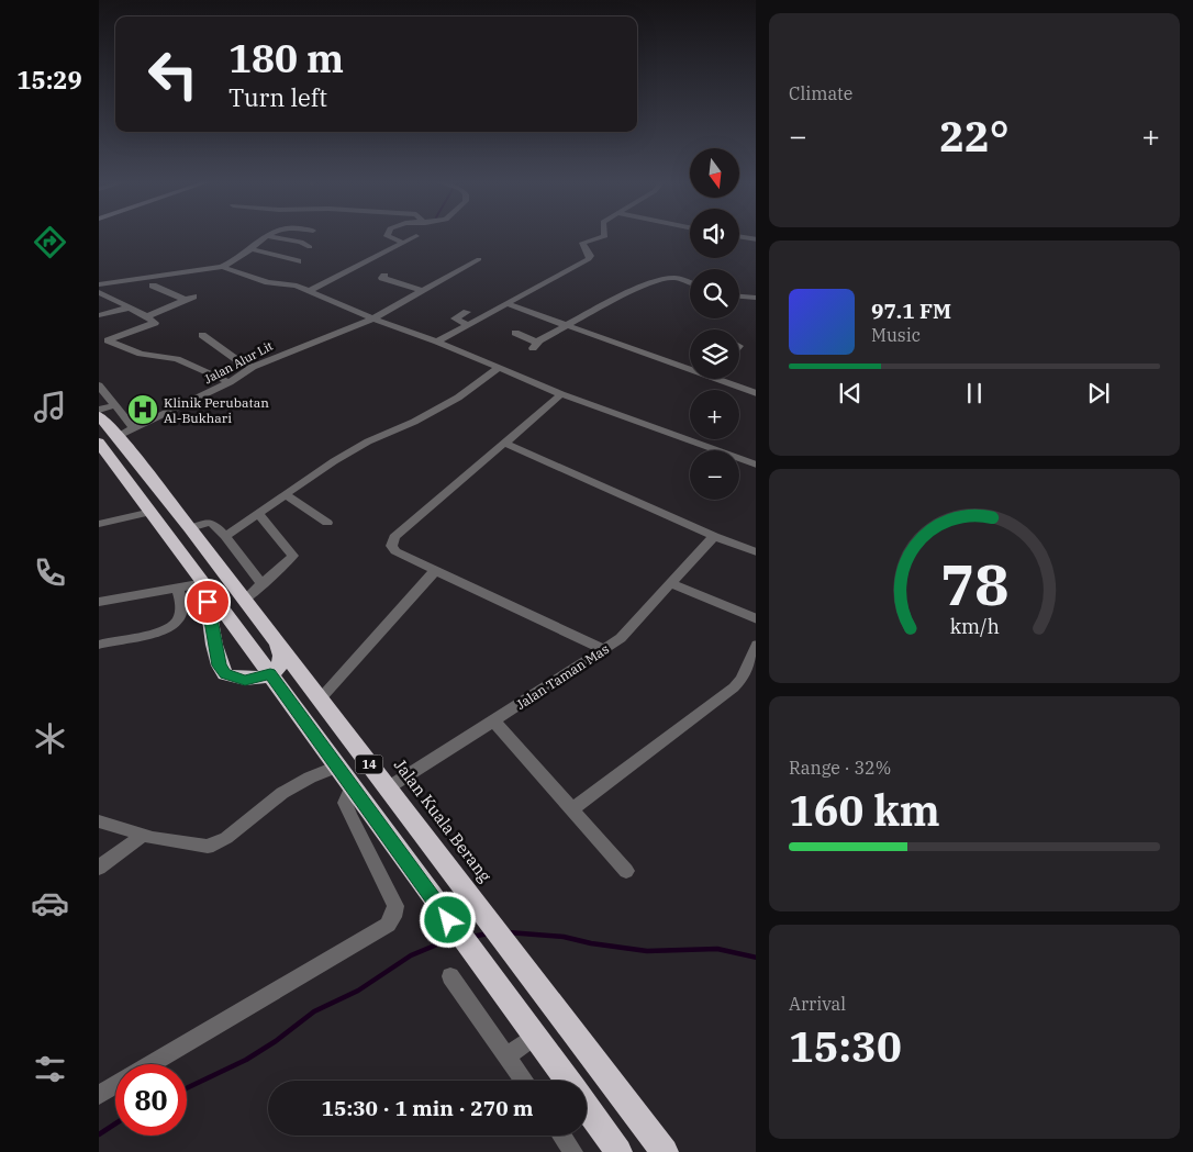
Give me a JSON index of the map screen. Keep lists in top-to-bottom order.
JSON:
{
  "streets": {
    "highway": ["14", "Jalan Kuala Berang"],
    "street": ["Jalan Alur Lit", "Jalan Taman Mas"]
  },
  "crossings": [
    ["Jalan Alur Lit", "Jalan Kuala Berang"],
    ["Jalan Taman Mas", "Jalan Kuala Berang"]
  ],
  "places": {
    "hospital": ["Klinik Perubatan Al-Bukhari"]
  },
  "north": "bottom",
  "page": {
    "tabs": "15:29",
    "tile": [
      "Climate",
      ["Range · 32%", "160 km"],
      ["Arrival", "15:30"]
    ],
    "turn": ["180 m", "Turn left"],
    "heat": ["−", "22°", "+"],
    "map_buttons": ["+", "−"],
    "song": ["97.1 FM", "Music"],
    "limit": "80",
    "trip": "15:30 · 1 min · 270 m",
    "gauge": ["78", "km/h"]
  }
}
